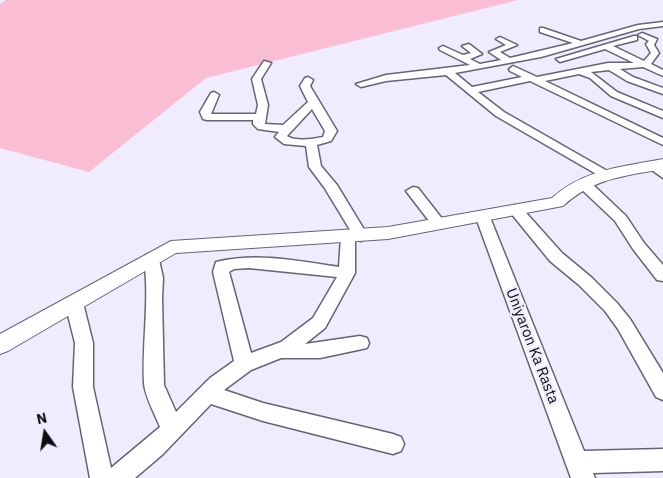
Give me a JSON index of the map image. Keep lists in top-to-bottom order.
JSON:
{
  "streets": {
    "street": ["Uniyaron Ka Rasta"]
  },
  "north": "top"
}
